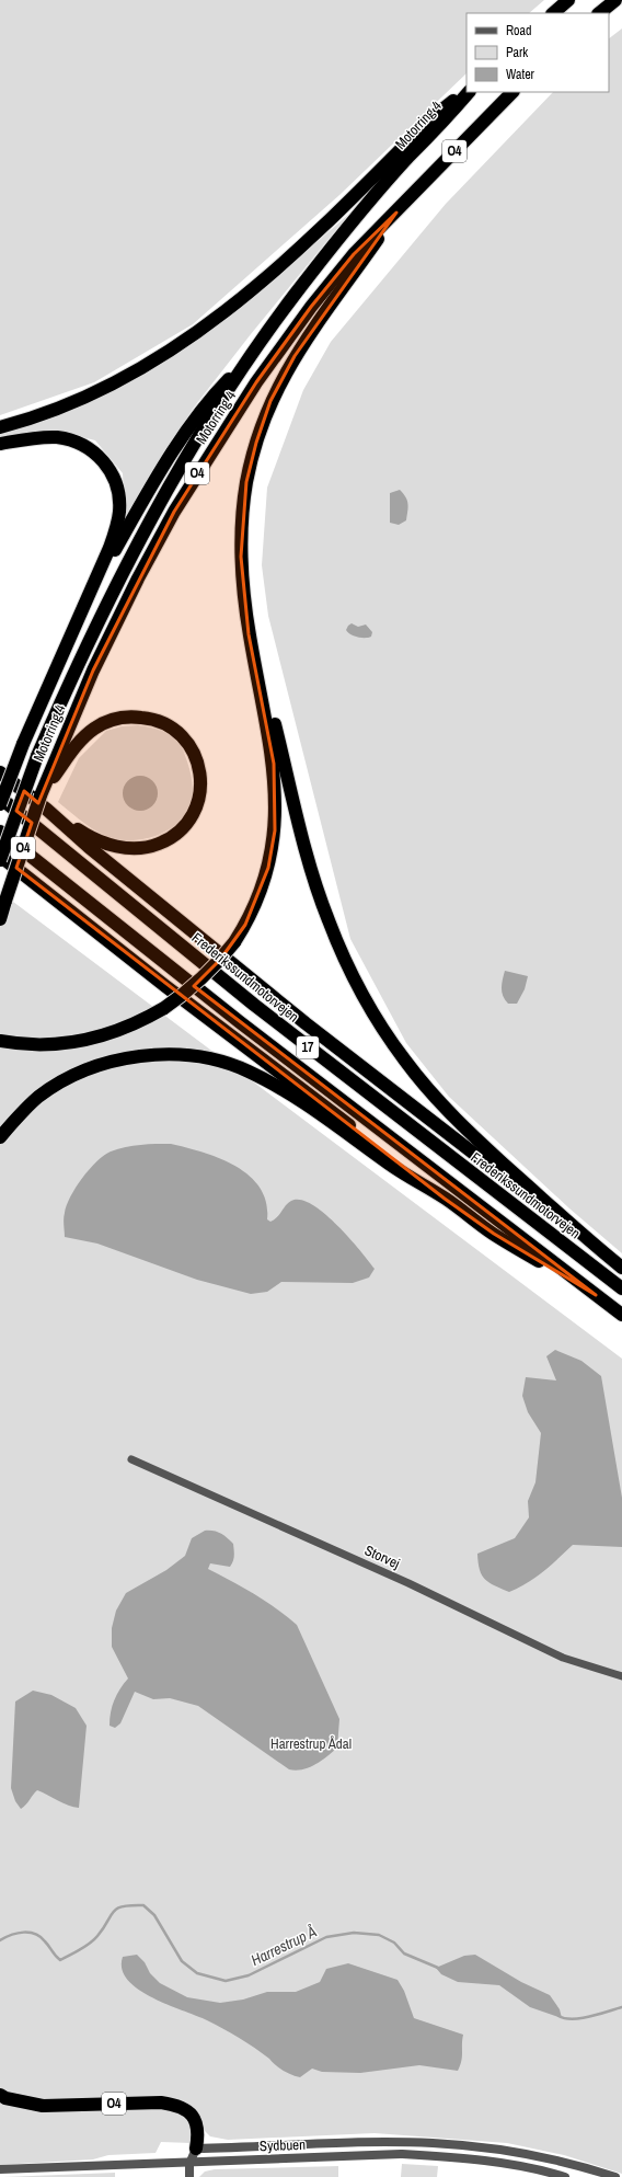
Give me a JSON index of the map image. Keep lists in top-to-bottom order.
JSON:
{
  "streets": {
    "highway": [
      "Motorring 4",
      "O4",
      "Frederikssundmotorvejen",
      "17"
    ],
    "street": ["Storvej", "Sydbuen"]
  },
  "crossings": [
    ["Motorring 4", "O4"],
    ["O4", "Sydbuen"]
  ],
  "water": ["Harrestrup Å"],
  "parks": ["Harrestrup Ådal"],
  "legend": ["Road", "Park", "Water"]
}
